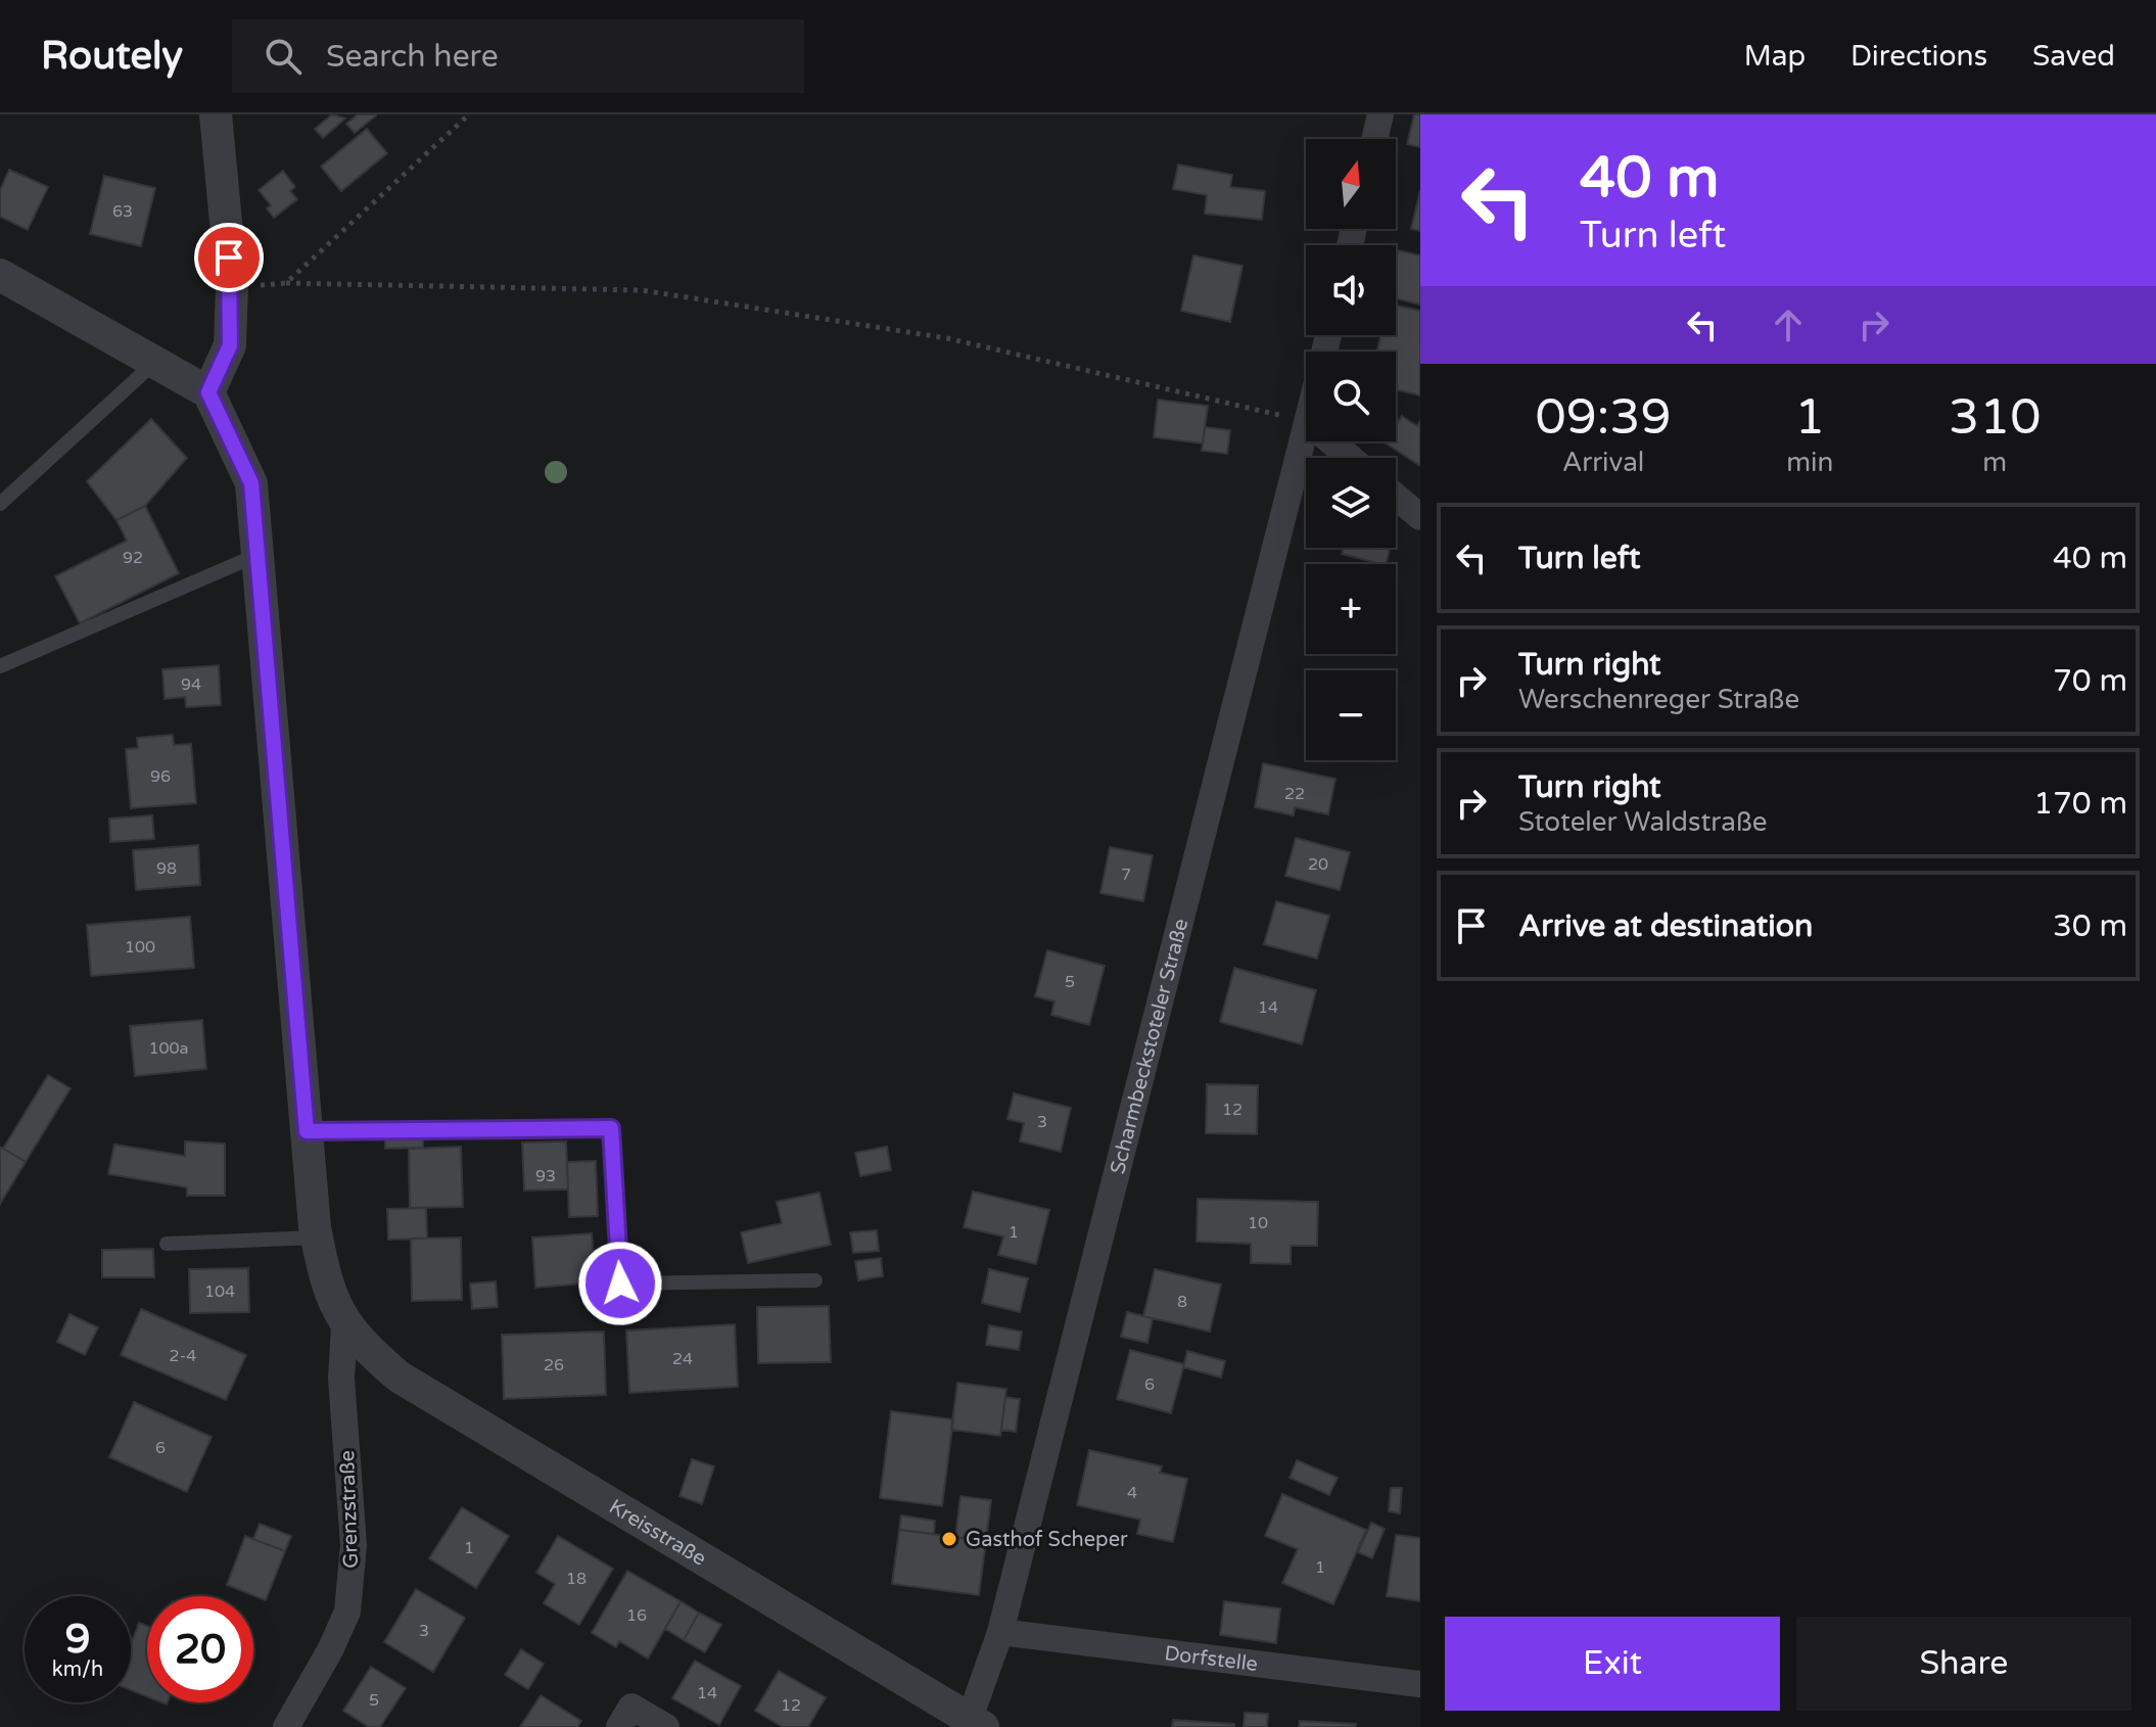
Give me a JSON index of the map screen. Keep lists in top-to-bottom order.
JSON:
{
  "streets": {
    "street": [
      "Scharmbeckstoteler Straße",
      "Grenzstraße",
      "Kreisstraße",
      "Dorfstelle"
    ]
  },
  "crossings": [
    ["Scharmbeckstoteler Straße", "Kreisstraße"],
    ["Scharmbeckstoteler Straße", "Dorfstelle"],
    ["Grenzstraße", "Kreisstraße"]
  ],
  "places": ["Gasthof Scheper"],
  "house_numbers": [
    "63",
    "92",
    "94",
    "96",
    "22",
    "20",
    "98",
    "7",
    "100",
    "5",
    "14",
    "100a",
    "12",
    "3",
    "93",
    "10",
    "1",
    "104",
    "8",
    "2-4",
    "24",
    "26",
    "6",
    "6",
    "4",
    "1",
    "1",
    "18",
    "16",
    "3",
    "14",
    "5",
    "12"
  ],
  "north": "top",
  "page": {
    "header": "Routely",
    "search": "Search here",
    "nav": ["Map", "Directions", "Saved"],
    "turn": ["40 m", "Turn left"],
    "map_buttons": ["+", "−"],
    "eta": [
      "09:39",
      "Arrival",
      "1",
      "min",
      "310",
      "m"
    ],
    "list": [
      {
        "name": "Turn left",
        "value": "40 m"
      },
      {
        "name": "Turn right",
        "note": "Werschenreger Straße",
        "value": "70 m"
      },
      {
        "name": "Turn right",
        "note": "Stoteler Waldstraße",
        "value": "170 m"
      },
      {
        "name": "Arrive at destination",
        "value": "30 m"
      }
    ],
    "speed": "9 km/h",
    "limit": "20",
    "buttons": ["Exit", "Share"]
  }
}
